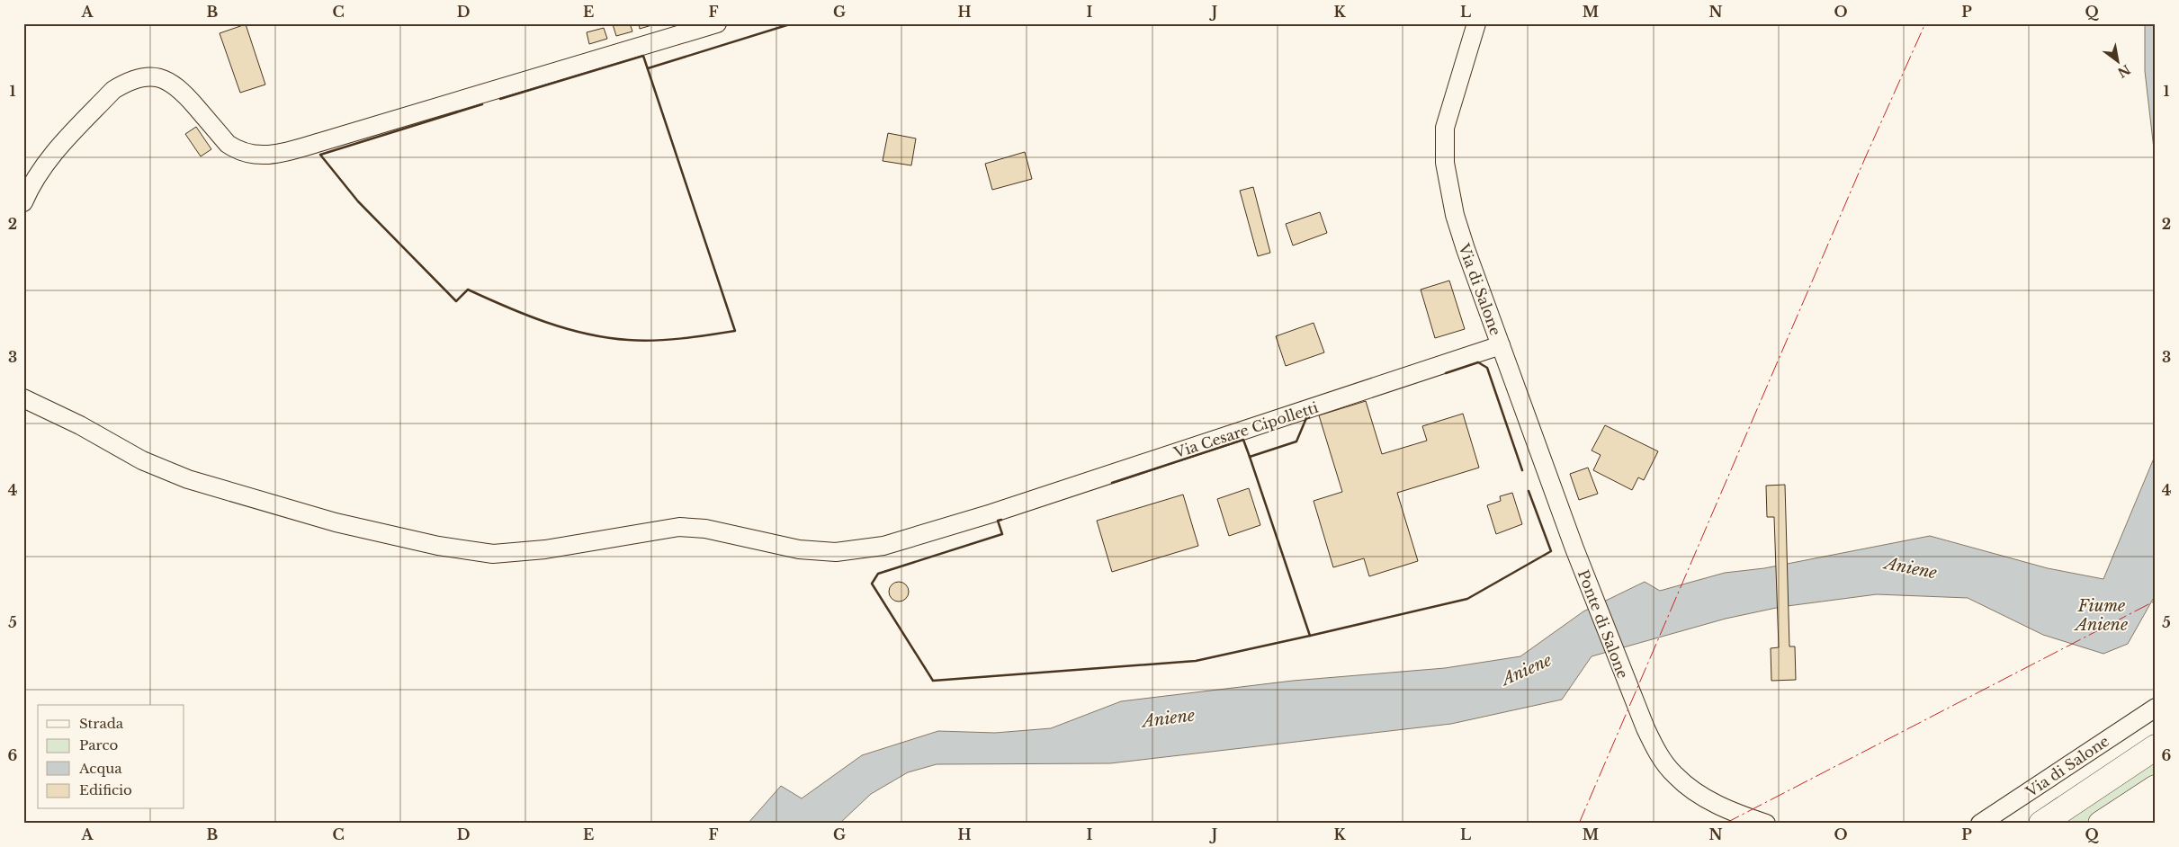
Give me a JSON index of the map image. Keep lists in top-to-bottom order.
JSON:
{
  "streets": {
    "street": ["Via di Salone", "Via Cesare Cipolletti", "Ponte di Salone"]
  },
  "crossings": [
    ["Via di Salone", "Via Cesare Cipolletti"],
    ["Via di Salone", "Ponte di Salone"]
  ],
  "water": ["Aniene", "Fiume Aniene"],
  "legend": [
    "Strada",
    "Parco",
    "Acqua",
    "Edificio"
  ],
  "north": "bottom right",
  "grid": {
    "columns": [
      "A",
      "B",
      "C",
      "D",
      "E",
      "F",
      "G",
      "H",
      "I",
      "J",
      "K",
      "L",
      "M",
      "N",
      "O",
      "P",
      "Q"
    ],
    "rows": [
      "1",
      "2",
      "3",
      "4",
      "5",
      "6"
    ]
  }
}
